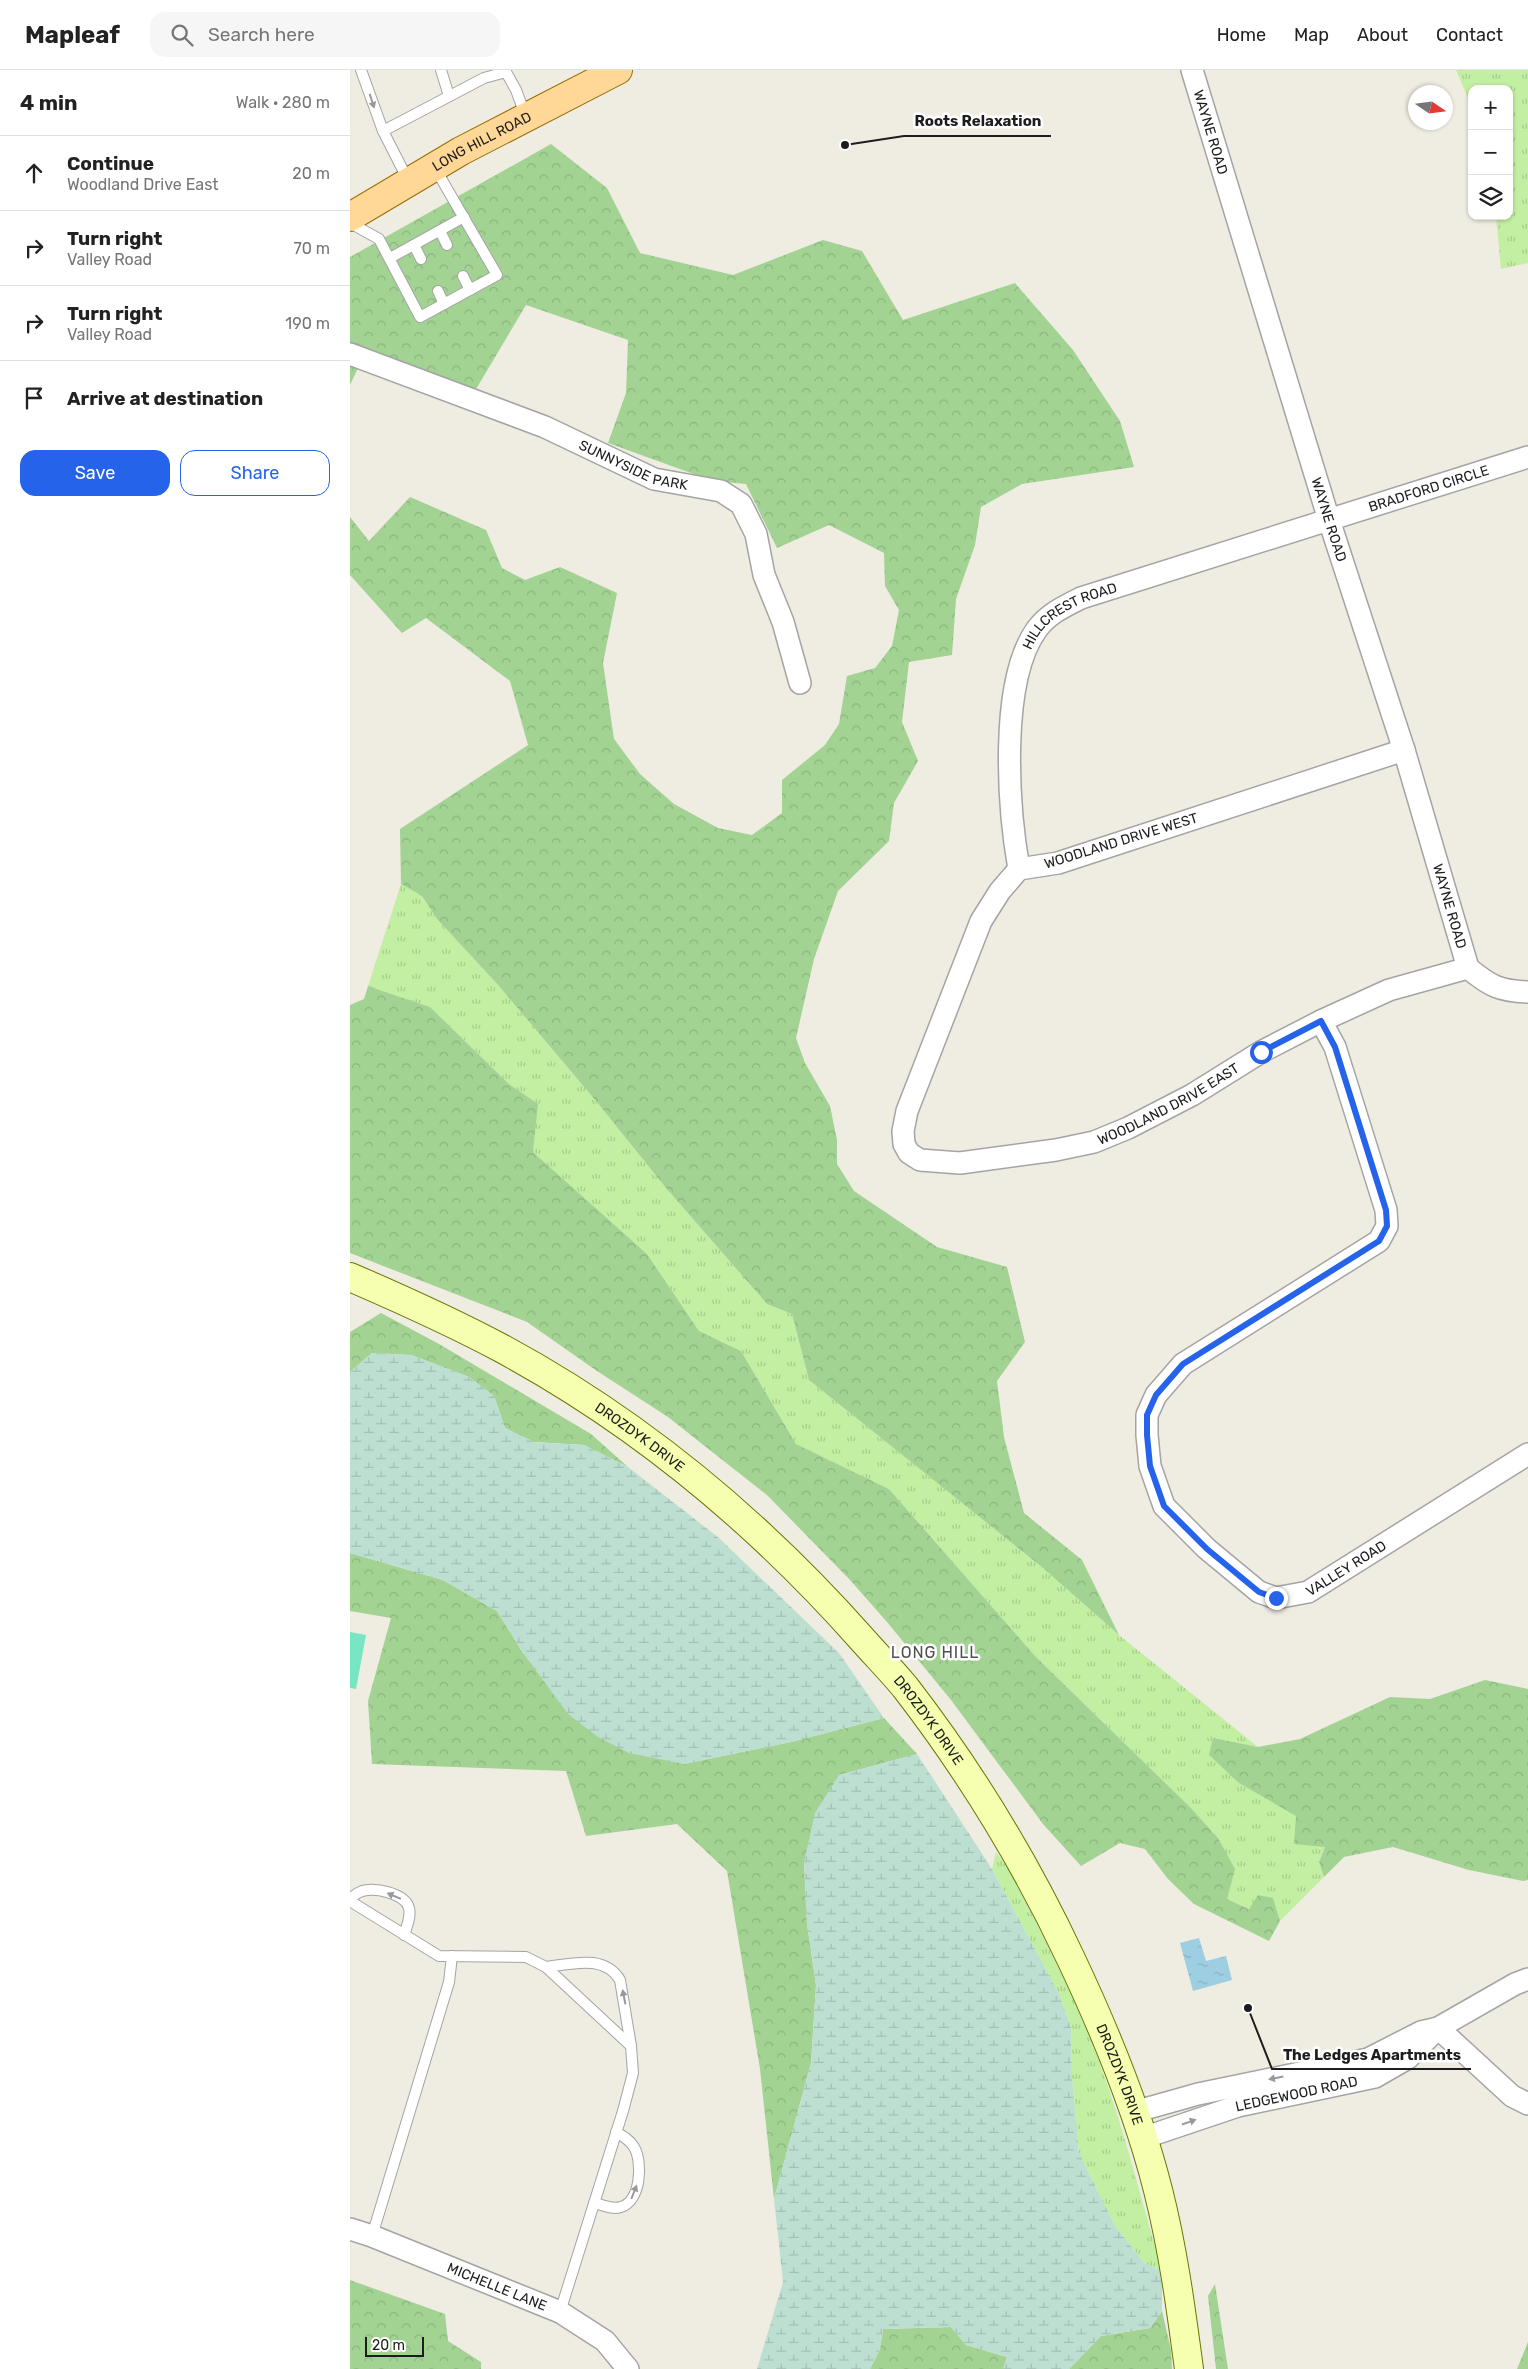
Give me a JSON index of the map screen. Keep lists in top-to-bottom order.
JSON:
{
  "streets": {
    "main road": ["LONG HILL ROAD"],
    "street": [
      "WAYNE ROAD",
      "SUNNYSIDE PARK",
      "BRADFORD CIRCLE",
      "HILLCREST ROAD",
      "WOODLAND DRIVE WEST",
      "WOODLAND DRIVE EAST",
      "DROZDYK DRIVE",
      "VALLEY ROAD",
      "LEDGEWOOD ROAD",
      "MICHELLE LANE"
    ]
  },
  "crossings": [
    ["WAYNE ROAD", "BRADFORD CIRCLE"],
    ["WAYNE ROAD", "HILLCREST ROAD"],
    ["WAYNE ROAD", "WOODLAND DRIVE WEST"],
    ["WAYNE ROAD", "WOODLAND DRIVE EAST"],
    ["BRADFORD CIRCLE", "HILLCREST ROAD"],
    ["HILLCREST ROAD", "WOODLAND DRIVE WEST"],
    ["HILLCREST ROAD", "WOODLAND DRIVE EAST"],
    ["WOODLAND DRIVE WEST", "WOODLAND DRIVE EAST"],
    ["WOODLAND DRIVE EAST", "VALLEY ROAD"],
    ["DROZDYK DRIVE", "LEDGEWOOD ROAD"]
  ],
  "districts": ["LONG HILL"],
  "places": ["Roots Relaxation", "The Ledges Apartments"],
  "scale_bar": "20 m",
  "north": "right",
  "page": {
    "header": "Mapleaf",
    "search": "Search here",
    "nav": [
      "Home",
      "Map",
      "About",
      "Contact"
    ],
    "heading": ["4 min", "Walk · 280 m"],
    "map_buttons": ["+", "−"],
    "list": [
      ["Continue", "Woodland Drive East", "20 m"],
      ["Turn right", "Valley Road", "70 m"],
      ["Turn right", "Valley Road", "190 m"],
      "Arrive at destination"
    ],
    "buttons": ["Save", "Share"],
    "scale": "20 m"
  }
}
